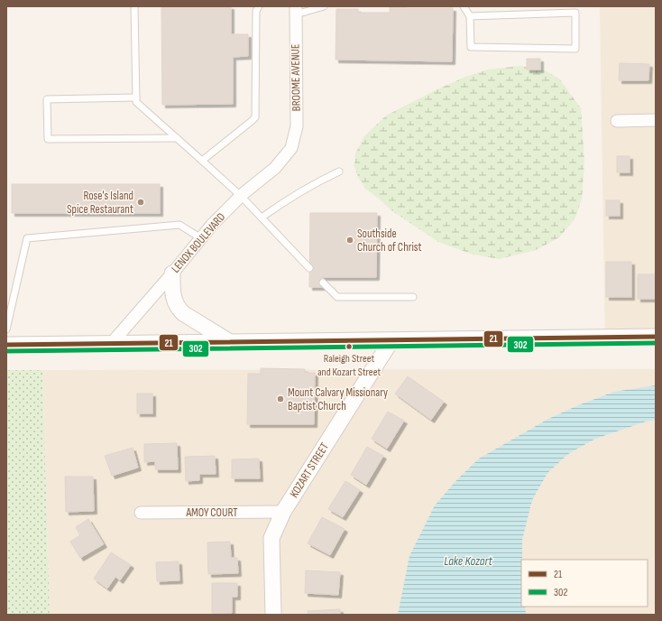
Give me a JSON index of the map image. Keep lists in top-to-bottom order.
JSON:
{
  "streets": {
    "street": [
      "BROOME AVENUE",
      "LENOX BOULEVARD",
      "KOZART STREET",
      "AMOY COURT"
    ]
  },
  "crossings": [
    ["BROOME AVENUE", "LENOX BOULEVARD"],
    ["KOZART STREET", "AMOY COURT"]
  ],
  "water": ["Lake Kozart"],
  "places": [
    "Rose's Island Spice Restaurant",
    "Southside Church of Christ",
    "Raleigh Street and Kozart Street",
    "Mount Calvary Missionary Baptist Church"
  ],
  "lines": ["transit line 21", "transit line 302"],
  "legend": ["21", "302"]
}
